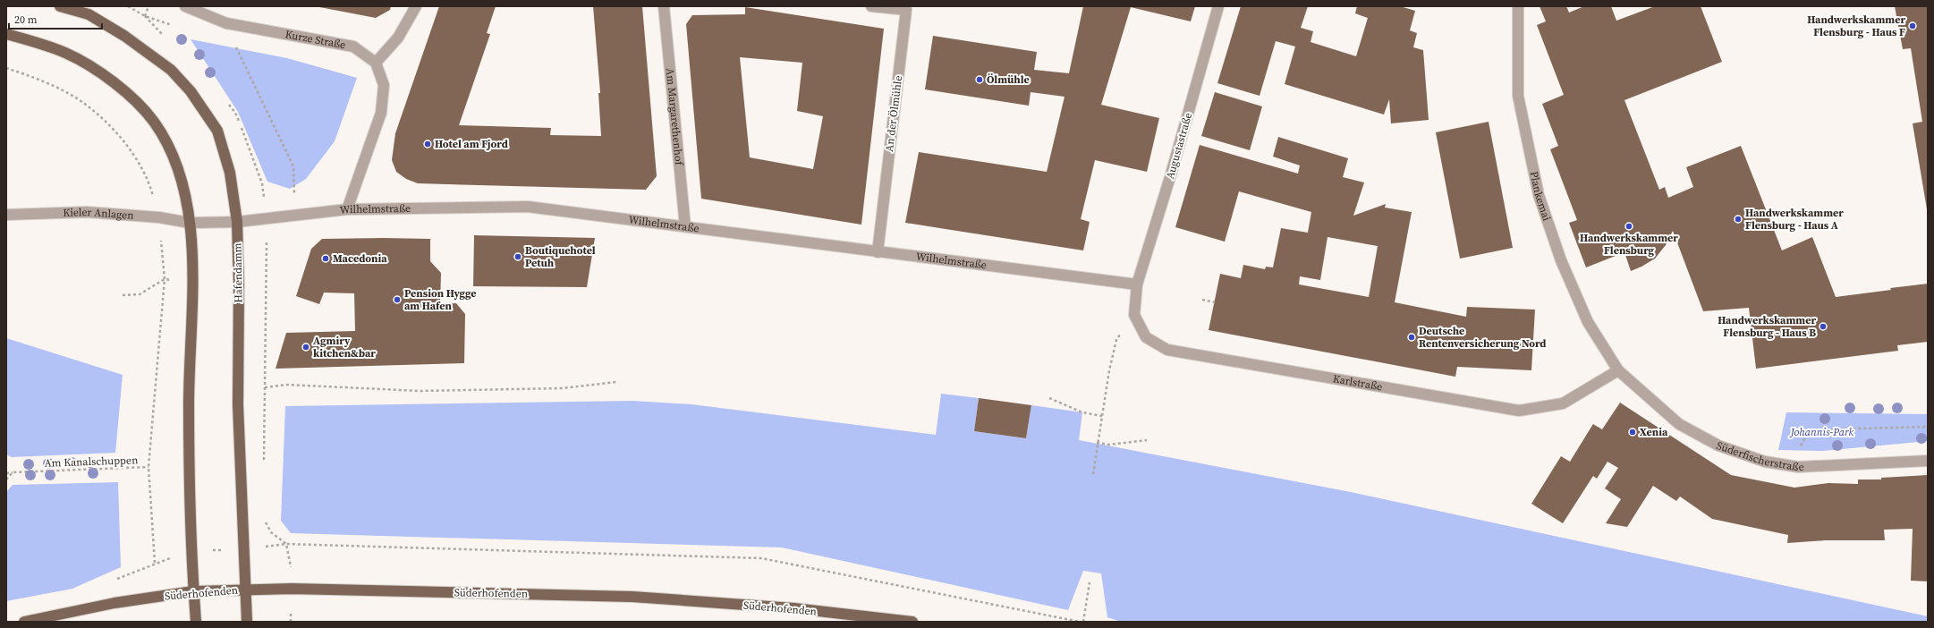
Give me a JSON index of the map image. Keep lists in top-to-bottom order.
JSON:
{
  "streets": {
    "main road": ["Hafendamm", "Süderhofenden"],
    "street": [
      "Kurze Straße",
      "An der Ölmühle",
      "Am Margarethenhof",
      "Augustastraße",
      "Plankemai",
      "Wilhelmstraße",
      "Kieler Anlagen",
      "Karlstraße",
      "Süderfischerstraße"
    ],
    "path": ["Am Kanalschuppen"]
  },
  "crossings": [
    ["An der Ölmühle", "Wilhelmstraße"],
    ["Am Margarethenhof", "Wilhelmstraße"],
    ["Augustastraße", "Wilhelmstraße"],
    ["Plankemai", "Karlstraße"],
    ["Plankemai", "Süderfischerstraße"],
    ["Wilhelmstraße", "Kieler Anlagen"],
    ["Wilhelmstraße", "Hafendamm"],
    ["Hafendamm", "Süderhofenden"],
    ["Karlstraße", "Süderfischerstraße"]
  ],
  "parks": ["Johannis-Park"],
  "places": [
    "Handwerkskammer Flensburg - Haus F",
    "Ölmühle",
    "Hotel am Fjord",
    "Handwerkskammer Flensburg - Haus A",
    "Handwerkskammer Flensburg",
    "Boutiquehotel Petuh",
    "Macedonia",
    "Pension Hygge am Hafen",
    "Handwerkskammer Flensburg - Haus B",
    "Deutsche Rentenversicherung Nord",
    "Agmiry kitchen&bar",
    "Xenia"
  ],
  "scale_bar": "20 m"
}
